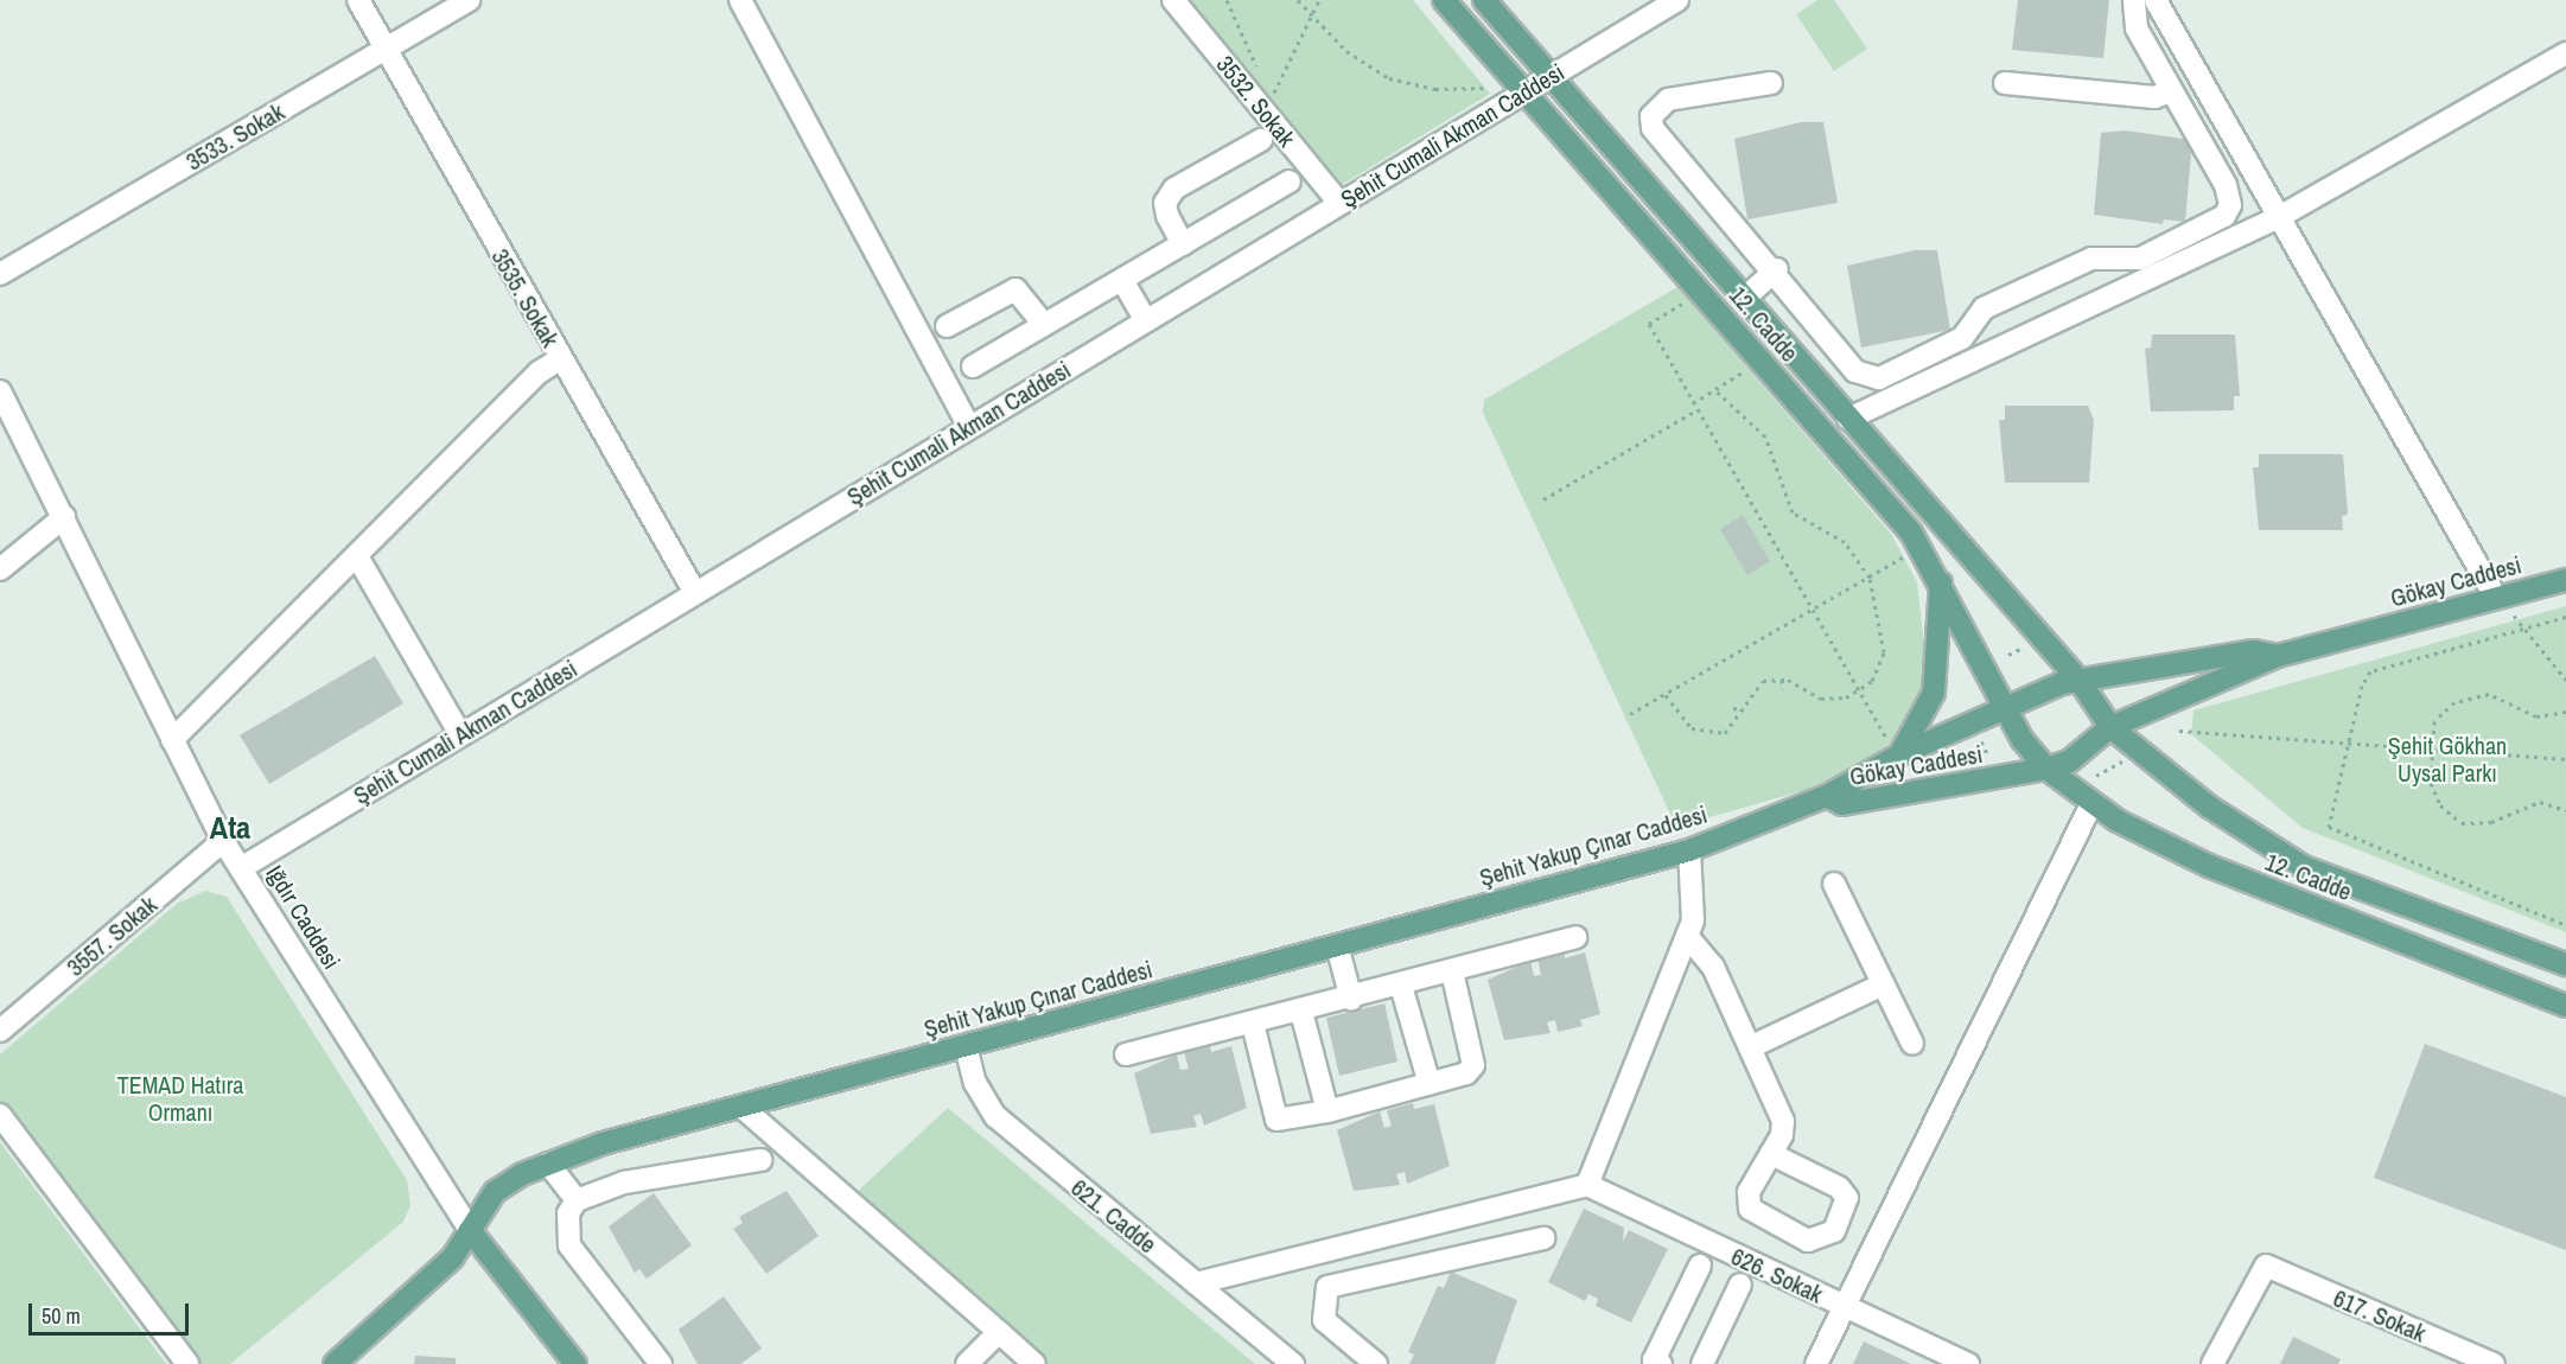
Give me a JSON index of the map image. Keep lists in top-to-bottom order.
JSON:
{
  "streets": {
    "main road": [
      "12. Cadde",
      "Gökay Caddesi",
      "Şehit Yakup Çınar Caddesi",
      "Iğdır Caddesi"
    ],
    "street": [
      "3532. Sokak",
      "Şehit Cumali Akman Caddesi",
      "3533. Sokak",
      "3535. Sokak",
      "3557. Sokak",
      "621. Cadde",
      "626. Sokak",
      "617. Sokak"
    ]
  },
  "crossings": [
    ["3532. Sokak", "Şehit Cumali Akman Caddesi"],
    ["Şehit Cumali Akman Caddesi", "3535. Sokak"],
    ["Şehit Cumali Akman Caddesi", "12. Cadde"],
    ["Şehit Cumali Akman Caddesi", "Iğdır Caddesi"],
    ["3533. Sokak", "3535. Sokak"],
    ["12. Cadde", "Gökay Caddesi"],
    ["Gökay Caddesi", "Şehit Yakup Çınar Caddesi"],
    ["Şehit Yakup Çınar Caddesi", "Iğdır Caddesi"],
    ["Şehit Yakup Çınar Caddesi", "621. Cadde"],
    ["Iğdır Caddesi", "3557. Sokak"]
  ],
  "districts": ["Ata"],
  "parks": ["Şehit Gökhan Uysal Parkı", "TEMAD Hatıra Ormanı"],
  "scale_bar": "50 m"
}
